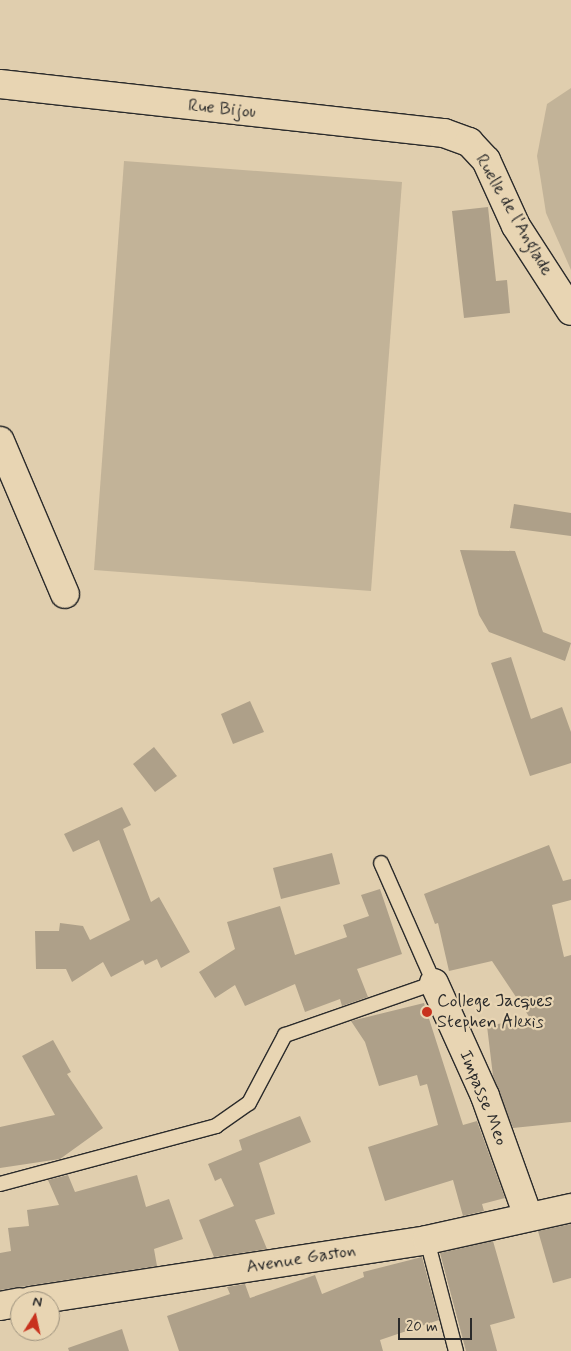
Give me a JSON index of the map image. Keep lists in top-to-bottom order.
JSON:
{
  "streets": {
    "street": [
      "Rue Bijou",
      "Ruelle de l'Anglade",
      "Impasse Meo",
      "Avenue Gaston"
    ]
  },
  "crossings": [
    ["Rue Bijou", "Ruelle de l'Anglade"],
    ["Impasse Meo", "Avenue Gaston"]
  ],
  "places": ["College Jacques Stephen Alexis"],
  "scale_bar": "20 m",
  "north": "top"
}
